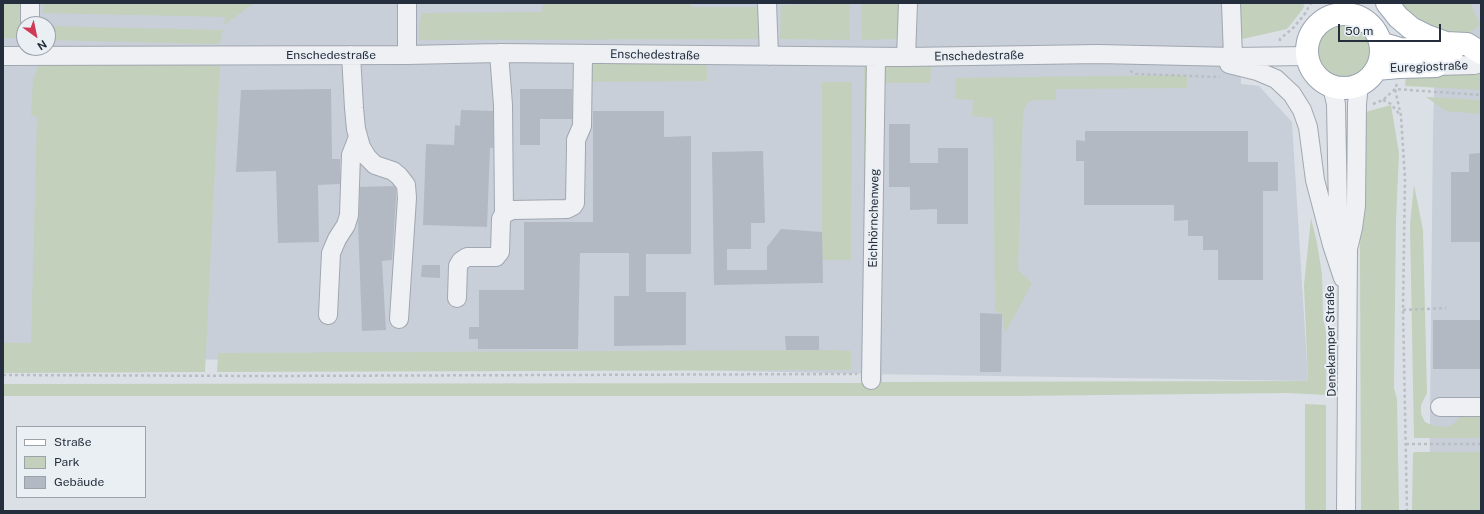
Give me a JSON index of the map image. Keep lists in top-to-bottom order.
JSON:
{
  "streets": {
    "main road": ["Euregiostraße"],
    "street": ["Enschedestraße", "Eichhörnchenweg", "Denekamper Straße"]
  },
  "crossings": [
    ["Enschedestraße", "Euregiostraße"],
    ["Enschedestraße", "Eichhörnchenweg"],
    ["Enschedestraße", "Denekamper Straße"],
    ["Euregiostraße", "Denekamper Straße"]
  ],
  "legend": ["Straße", "Park", "Gebäude"],
  "scale_bar": "50 m",
  "north": "bottom right"
}
